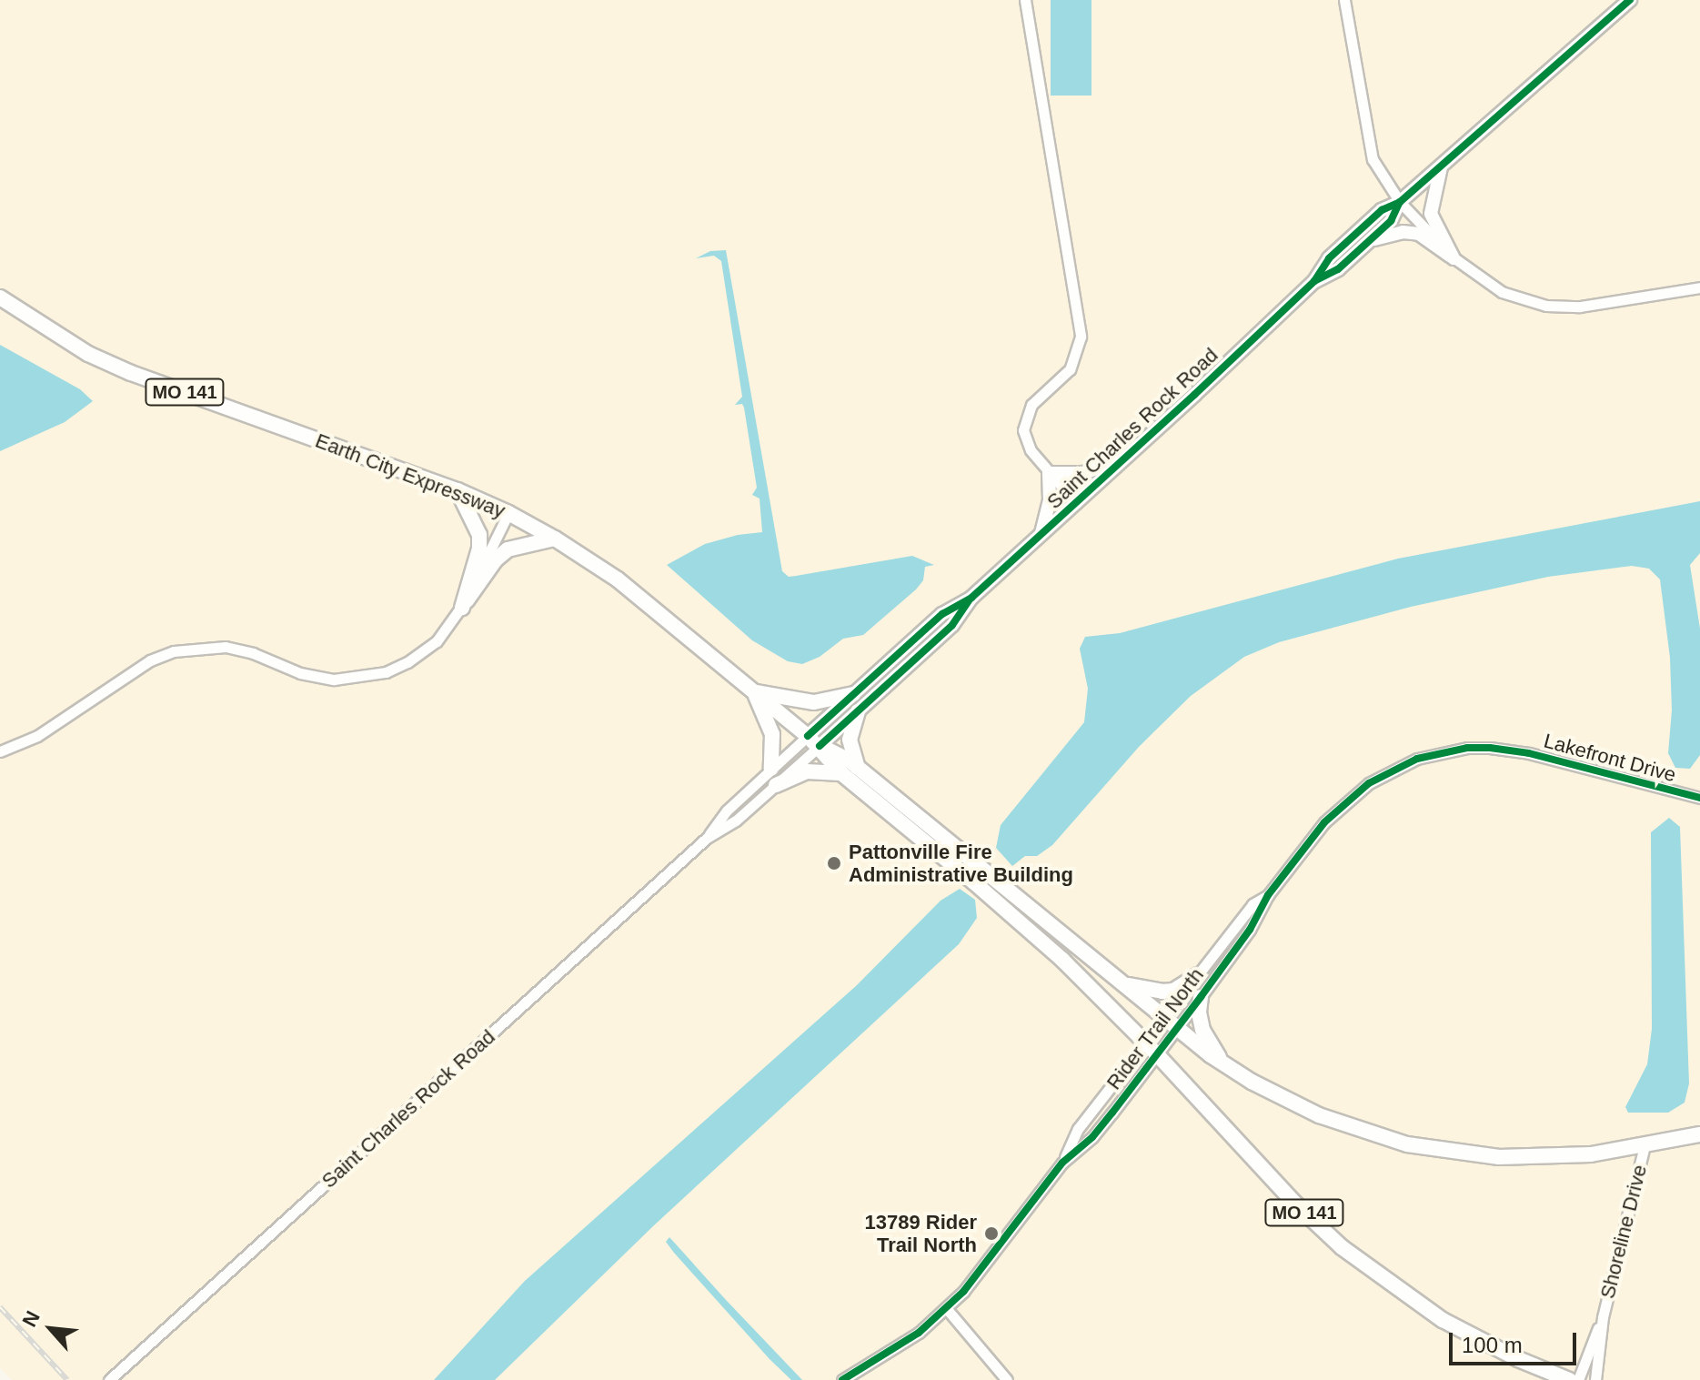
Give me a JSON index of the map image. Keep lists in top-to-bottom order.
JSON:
{
  "streets": {
    "highway": ["MO 141", "Earth City Expressway"],
    "main road": ["Saint Charles Rock Road"],
    "street": ["Lakefront Drive", "Rider Trail North", "Shoreline Drive"]
  },
  "crossings": [
    ["Saint Charles Rock Road", "Earth City Expressway"],
    ["Earth City Expressway", "Rider Trail North"],
    ["Earth City Expressway", "Shoreline Drive"],
    ["Lakefront Drive", "Rider Trail North"]
  ],
  "places": ["Pattonville Fire Administrative Building", "13789 Rider Trail North"],
  "scale_bar": "100 m",
  "north": "top left"
}
